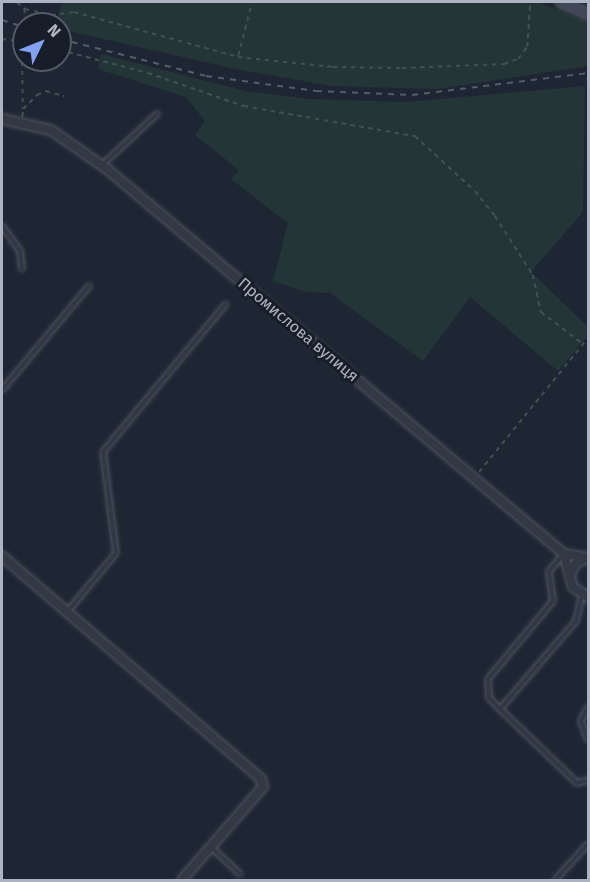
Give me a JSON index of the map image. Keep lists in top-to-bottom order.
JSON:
{
  "streets": {
    "street": ["Промислова вулиця"]
  },
  "north": "top right"
}
